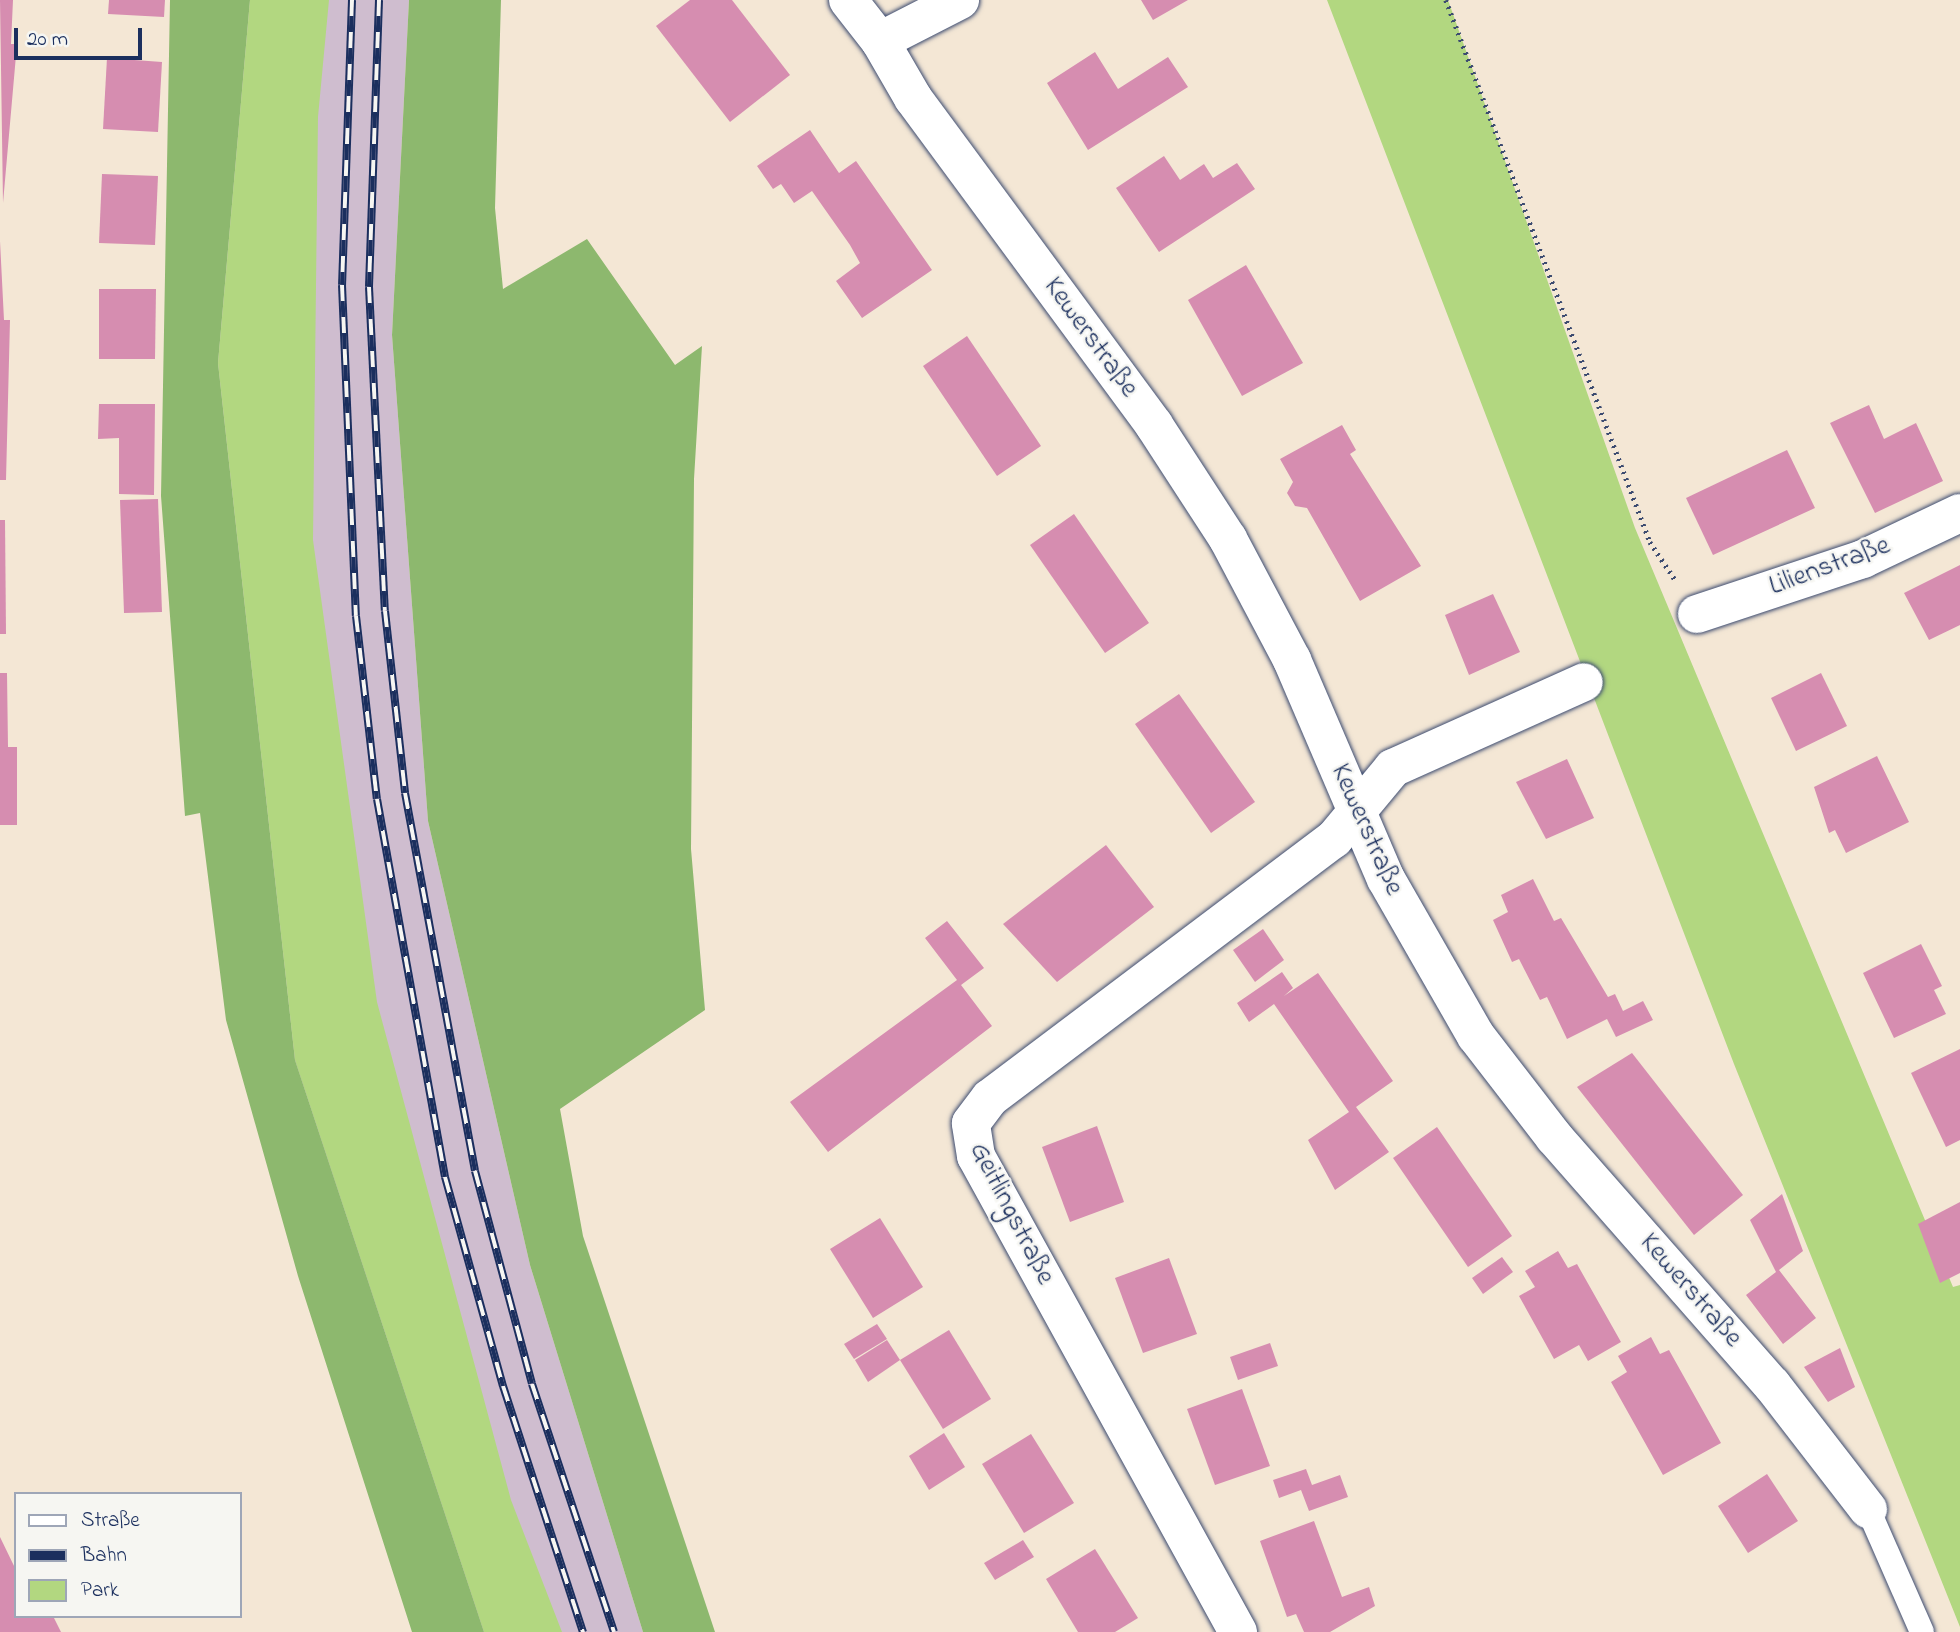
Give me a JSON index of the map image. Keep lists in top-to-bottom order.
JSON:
{
  "streets": {
    "street": ["Kewerstraße", "Lilienstraße", "Geitlingstraße"]
  },
  "crossings": [
    ["Kewerstraße", "Geitlingstraße"]
  ],
  "legend": ["Straße", "Bahn", "Park"],
  "scale_bar": "20 m"
}
